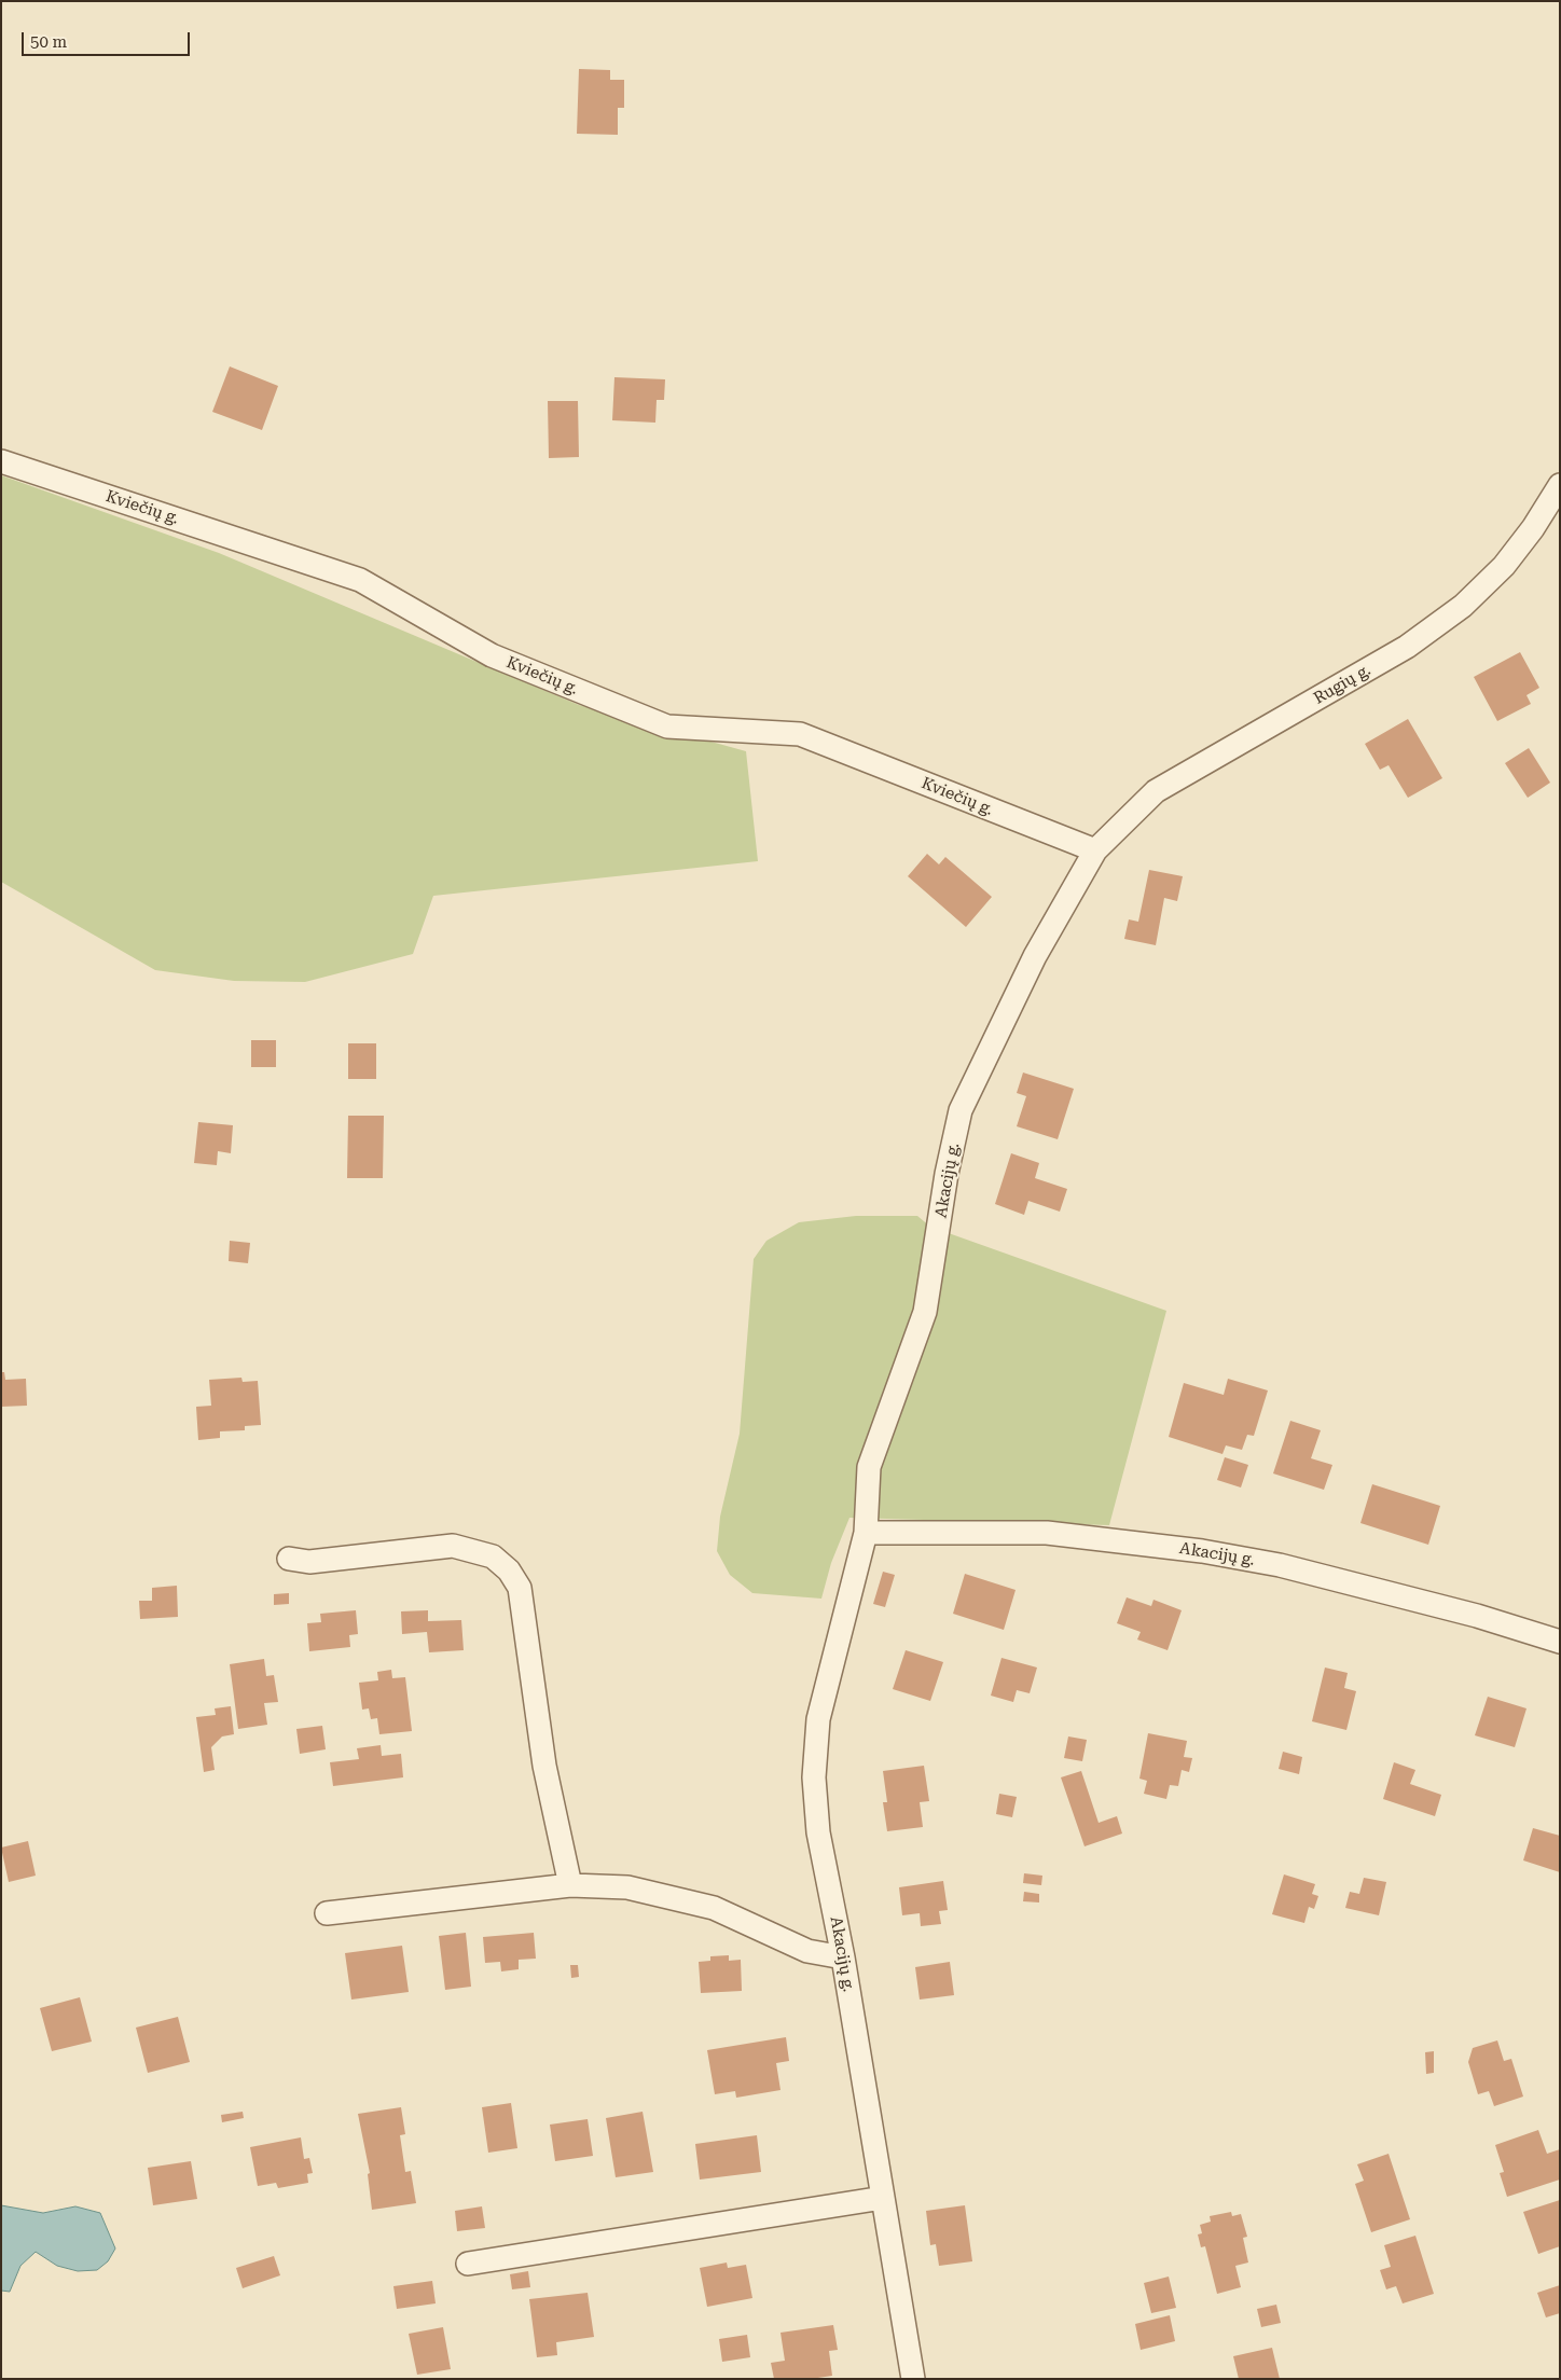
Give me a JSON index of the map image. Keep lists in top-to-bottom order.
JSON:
{
  "streets": {
    "street": ["Kviečių g.", "Rugių g.", "Akacijų g."]
  },
  "crossings": [
    ["Kviečių g.", "Rugių g."],
    ["Kviečių g.", "Akacijų g."],
    ["Rugių g.", "Akacijų g."]
  ],
  "scale_bar": "50 m"
}
